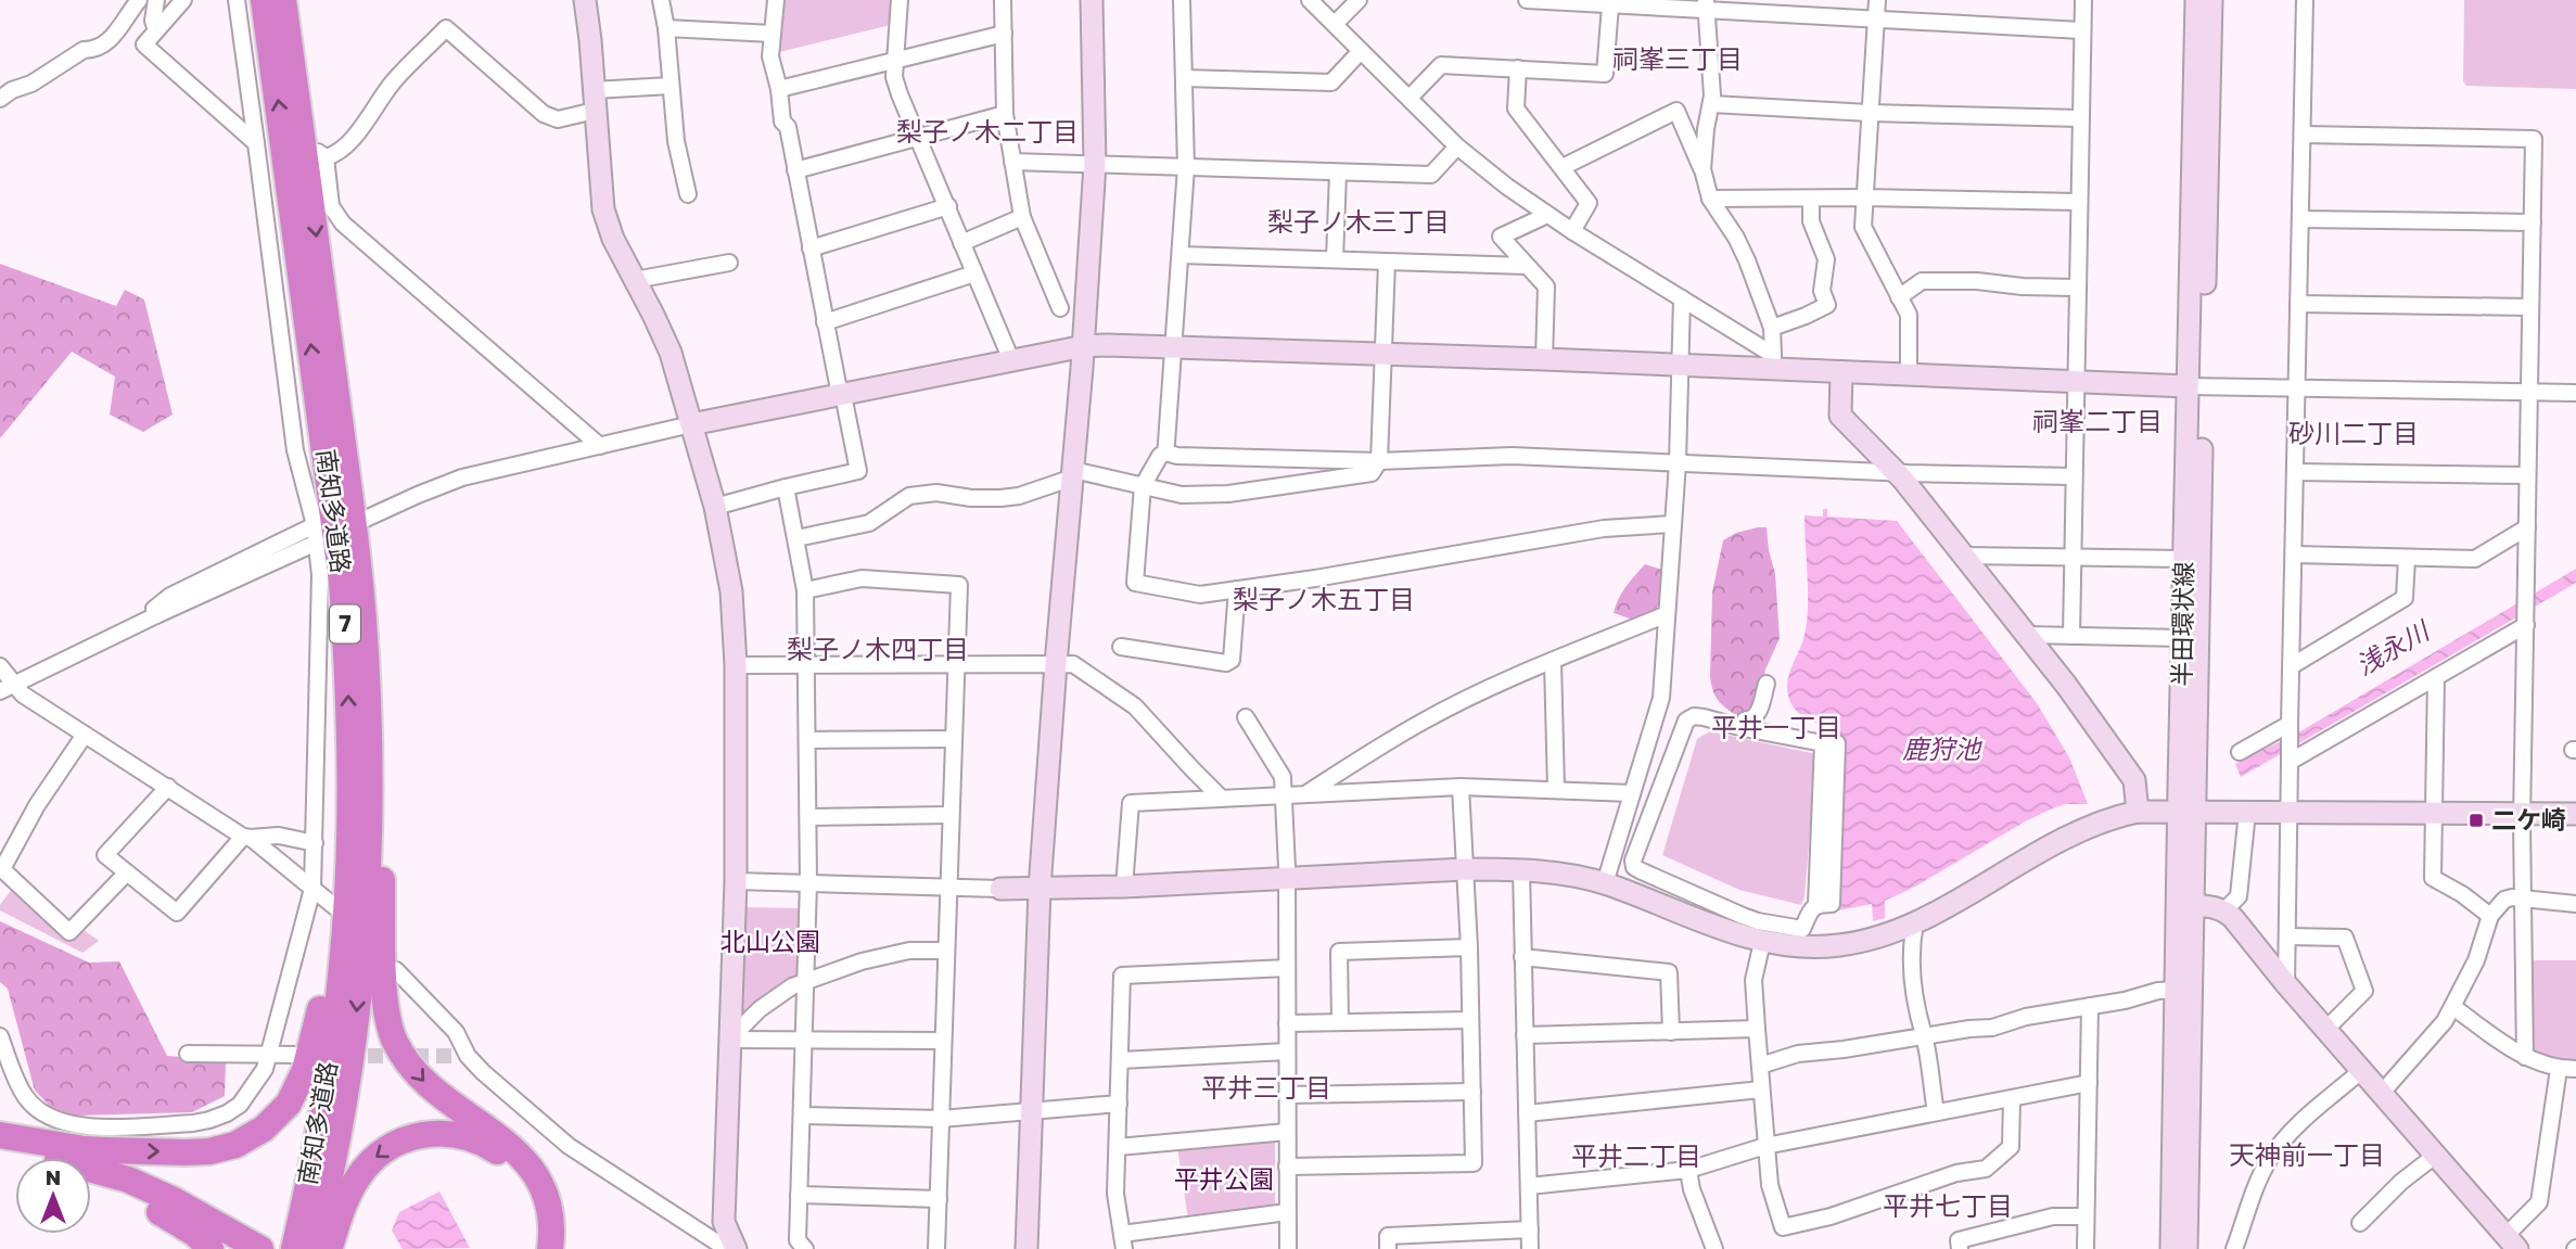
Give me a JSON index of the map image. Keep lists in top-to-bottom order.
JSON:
{
  "streets": {
    "highway": ["南知多道路", "7"],
    "street": ["半田環状線"]
  },
  "districts": [
    "祠峯三丁目",
    "梨子ノ木二丁目",
    "梨子ノ木三丁目",
    "祠峯二丁目",
    "砂川二丁目",
    "梨子ノ木五丁目",
    "梨子ノ木四丁目",
    "平井一丁目",
    "平井三丁目",
    "天神前一丁目",
    "平井二丁目",
    "平井七丁目"
  ],
  "water": ["浅永川", "鹿狩池"],
  "parks": ["北山公園", "平井公園"],
  "places": {
    "transit": ["二ケ崎"]
  },
  "north": "top"
}
